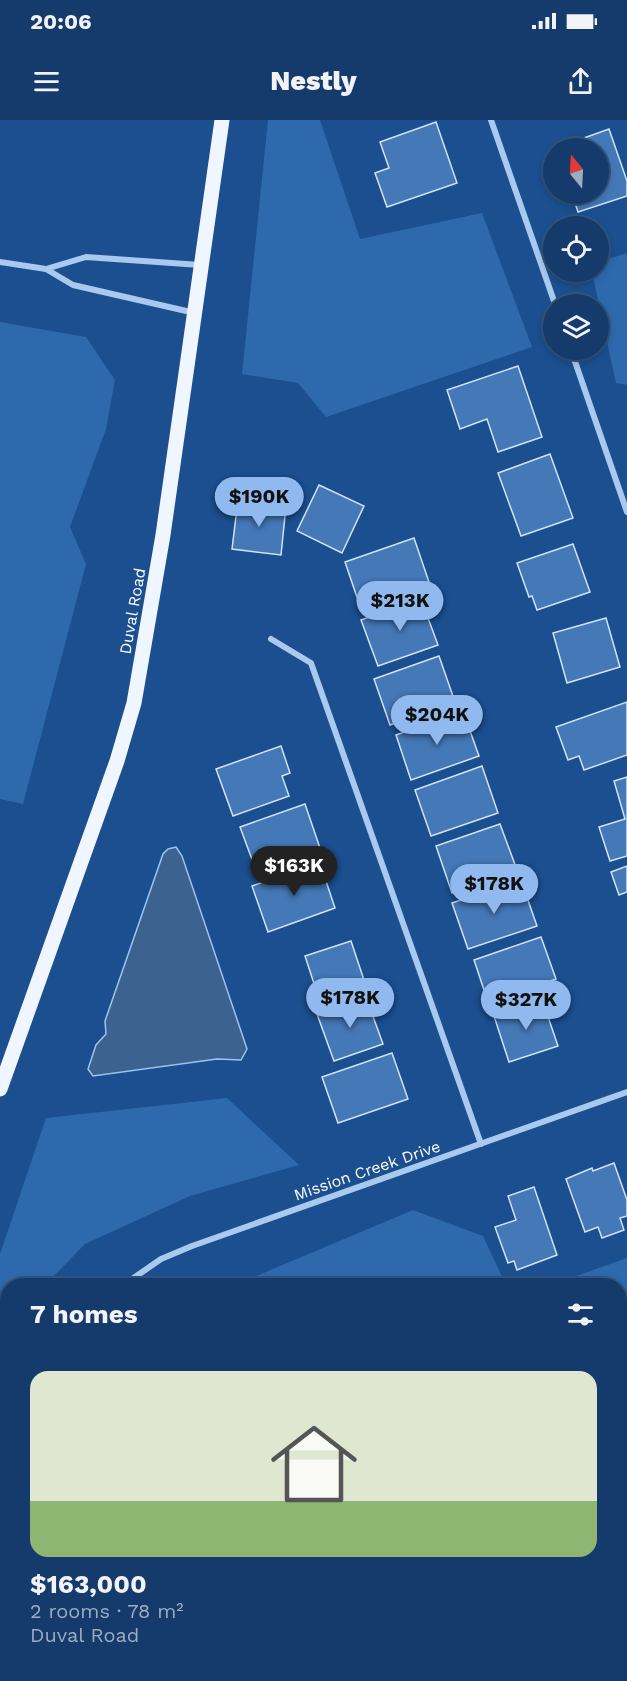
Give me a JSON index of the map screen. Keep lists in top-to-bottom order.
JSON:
{
  "streets": {
    "main road": ["Duval Road"],
    "street": ["Mission Creek Drive"]
  },
  "north": "top",
  "page": {
    "status": "20:06",
    "header": "Nestly",
    "price": [
      "$190K",
      "$213K",
      "$204K",
      "$163K",
      "$178K",
      "$178K",
      "$327K"
    ],
    "heading": "7 homes",
    "list": [
      {
        "name": "$163,000",
        "note": "2 rooms · 78 m² · Duval Road"
      }
    ]
  }
}
